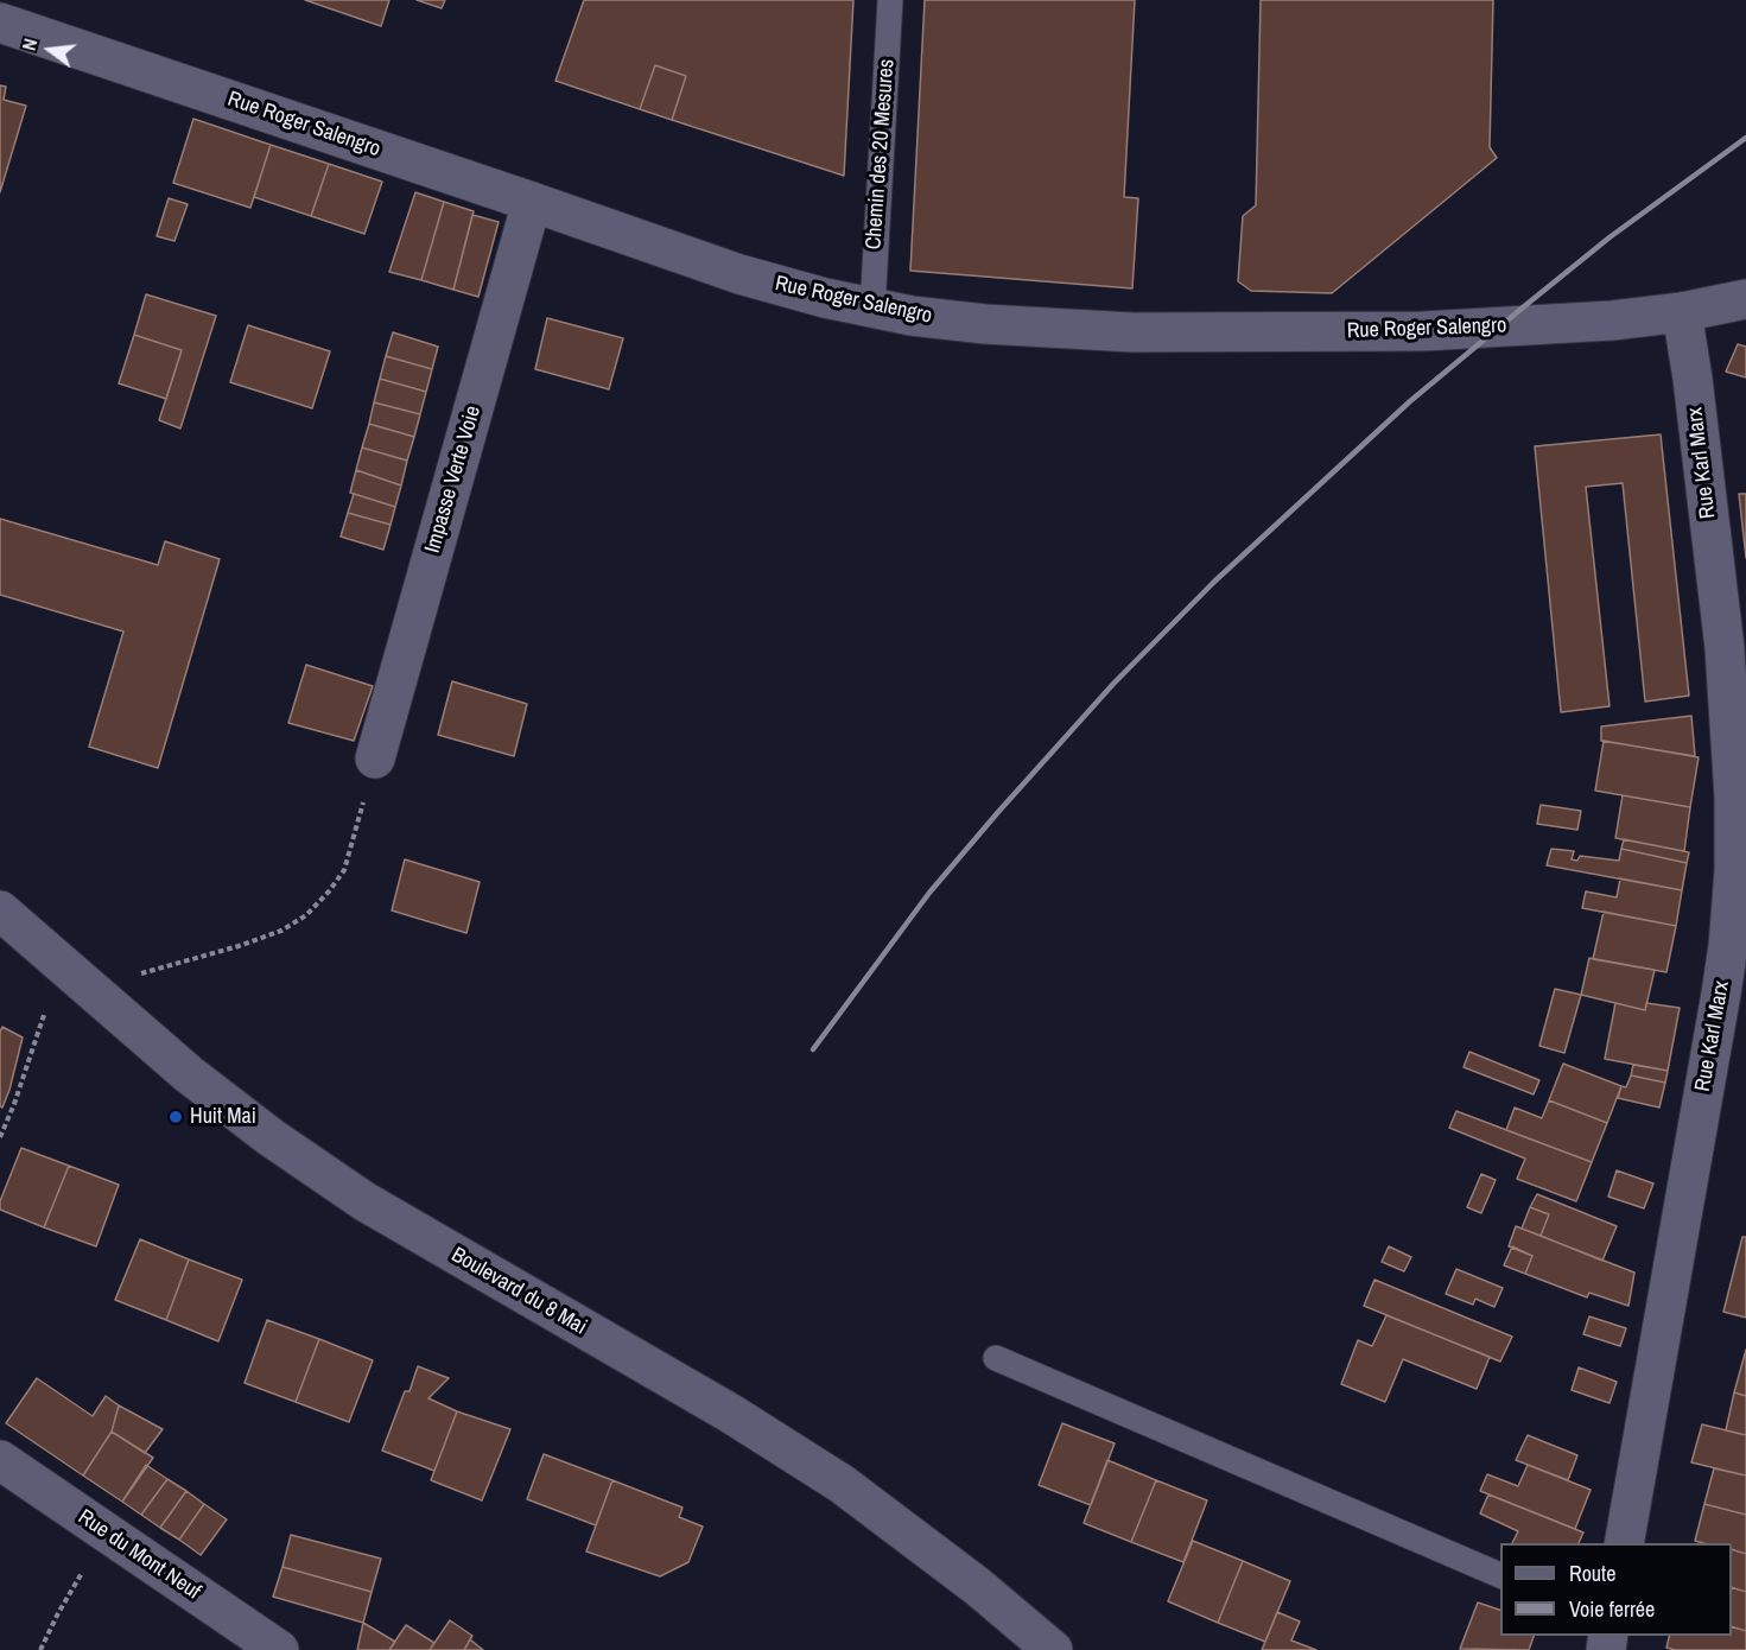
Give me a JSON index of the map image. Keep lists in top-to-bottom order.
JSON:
{
  "streets": {
    "street": [
      "Rue Roger Salengro",
      "Rue Karl Marx",
      "Impasse Verte Voie",
      "Boulevard du 8 Mai",
      "Rue du Mont Neuf"
    ],
    "lane": ["Chemin des 20 Mesures"]
  },
  "crossings": [
    ["Rue Roger Salengro", "Chemin des 20 Mesures"],
    ["Rue Roger Salengro", "Rue Karl Marx"],
    ["Rue Roger Salengro", "Impasse Verte Voie"]
  ],
  "places": ["Huit Mai"],
  "legend": ["Route", "Voie ferrée"],
  "north": "left"
}
